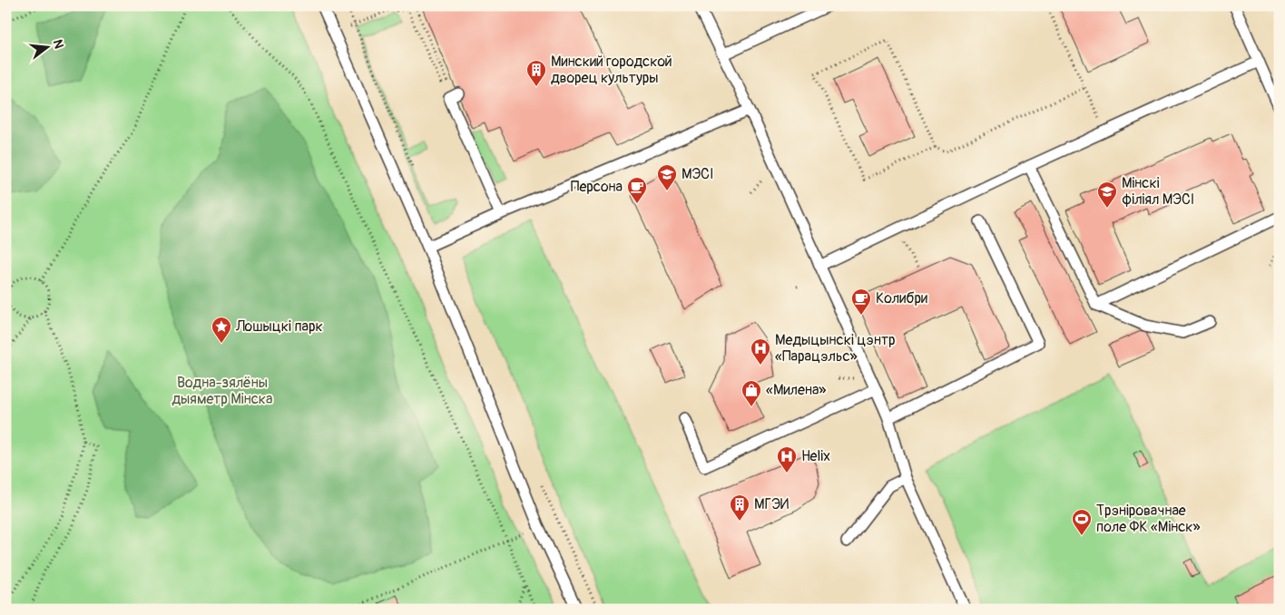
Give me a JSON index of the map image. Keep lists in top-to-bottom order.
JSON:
{
  "parks": ["Водна-зялёны дыяметр Мінска"],
  "places": {
    "building": ["Минский городской дворец культуры", "МГЭИ"],
    "school or university": ["МЭСІ", "Мінскі філіял МЭСІ"],
    "cafe": ["Персона", "Колибри"],
    "place": ["Лошыцкі парк"],
    "hospital": ["Медыцынскі цэнтр «Парацэльс»", "Helix"],
    "shop": ["«Милена»"],
    "sports": ["Трэніровачнае поле ФК «Мінск»"]
  },
  "north": "right"
}
